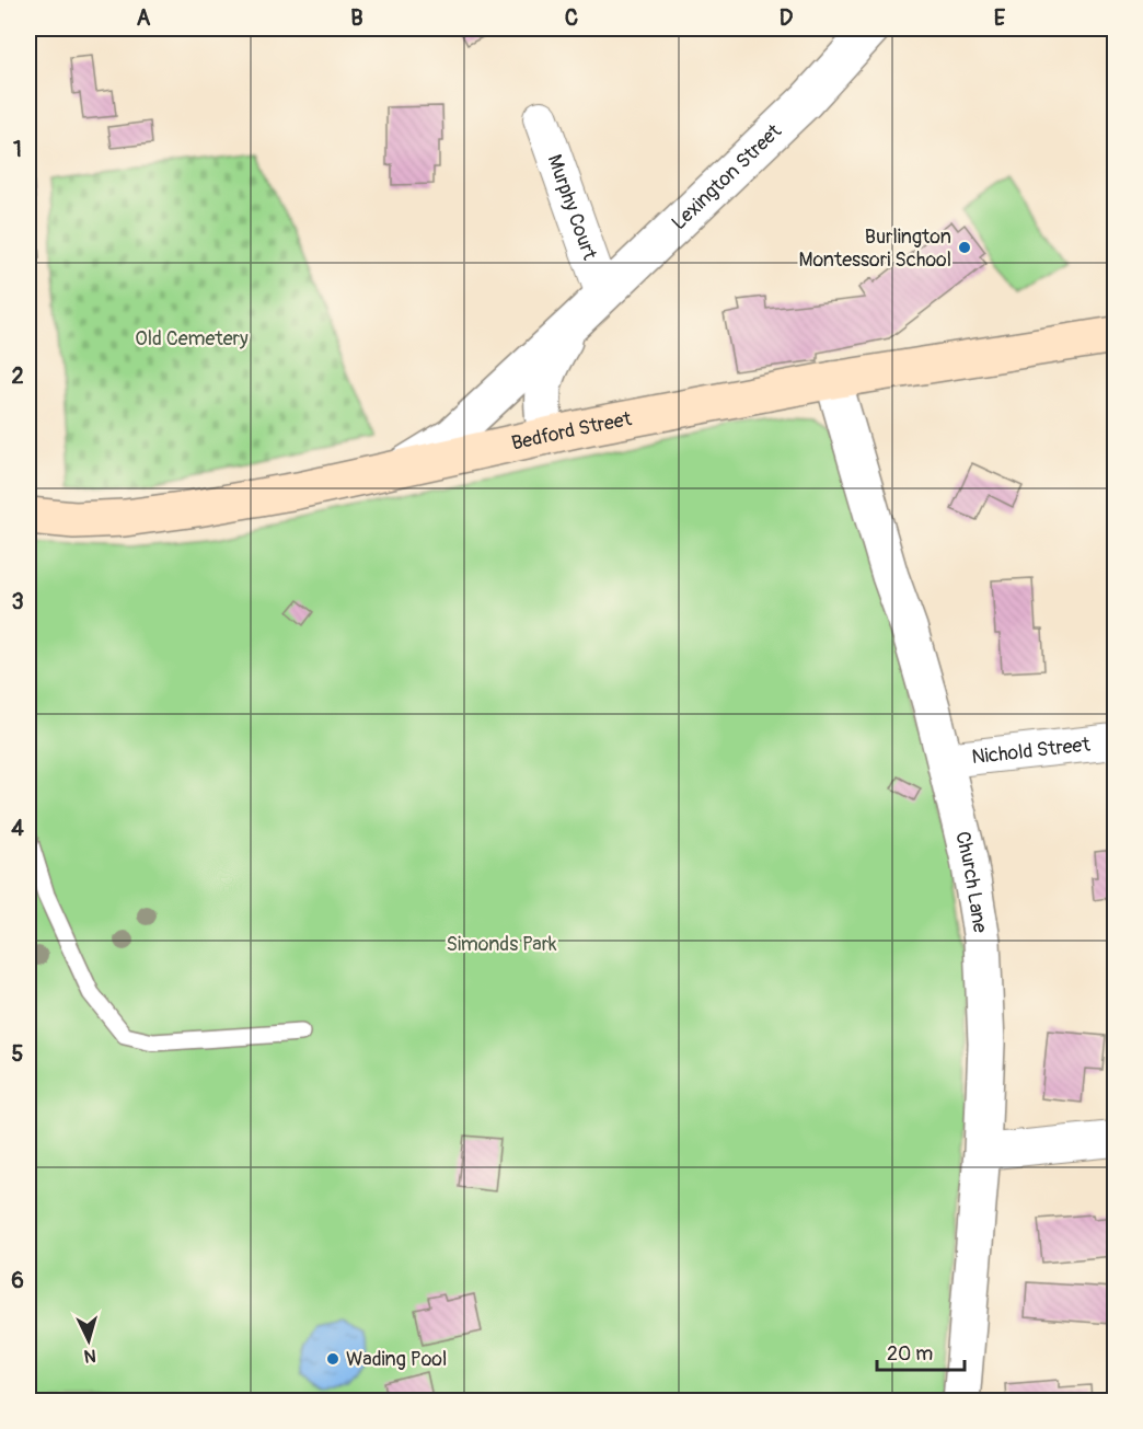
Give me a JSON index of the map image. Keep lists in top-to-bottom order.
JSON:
{
  "streets": {
    "main road": ["Bedford Street"],
    "street": [
      "Lexington Street",
      "Murphy Court",
      "Nichold Street",
      "Church Lane"
    ]
  },
  "crossings": [
    ["Lexington Street", "Murphy Court"],
    ["Lexington Street", "Bedford Street"],
    ["Bedford Street", "Church Lane"],
    ["Nichold Street", "Church Lane"]
  ],
  "parks": ["Old Cemetery", "Simonds Park"],
  "places": ["Burlington Montessori School", "Wading Pool"],
  "scale_bar": "20 m",
  "north": "bottom",
  "grid": {
    "columns": [
      "A",
      "B",
      "C",
      "D",
      "E"
    ],
    "rows": [
      "1",
      "2",
      "3",
      "4",
      "5",
      "6"
    ]
  }
}
